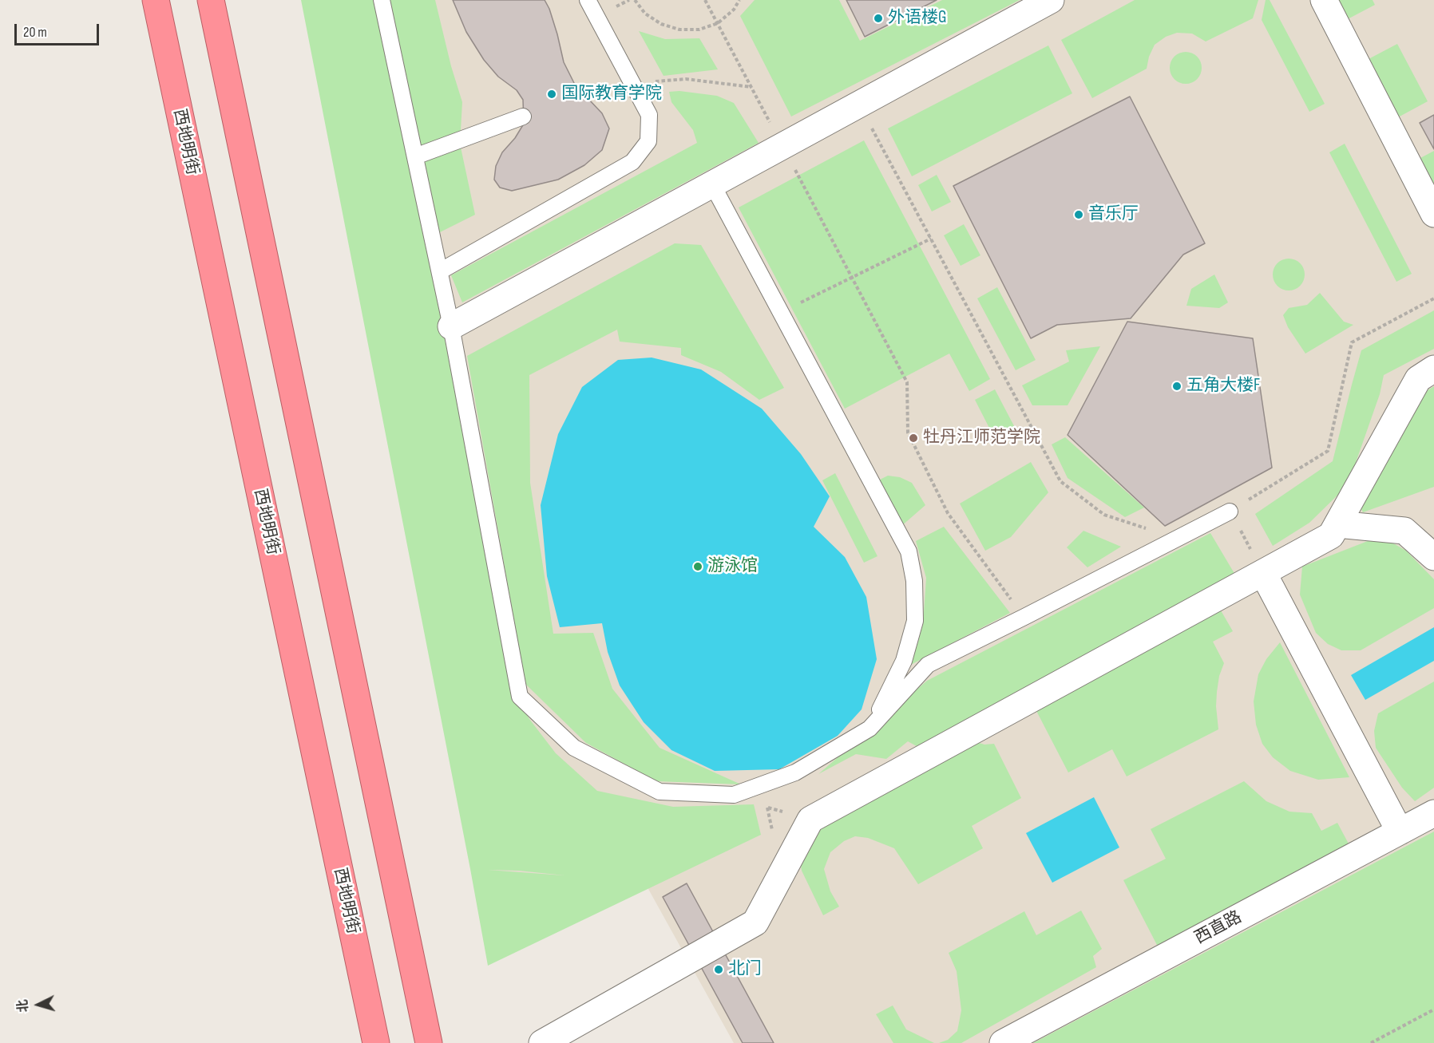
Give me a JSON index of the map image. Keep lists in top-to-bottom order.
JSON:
{
  "streets": {
    "highway": ["西地明街"],
    "street": ["西直路"]
  },
  "places": [
    "外语楼G",
    "国际教育学院",
    "音乐厅",
    "五角大楼F",
    "牡丹江师范学院",
    "游泳馆",
    "北门"
  ],
  "scale_bar": "20 m",
  "north": "left"
}
